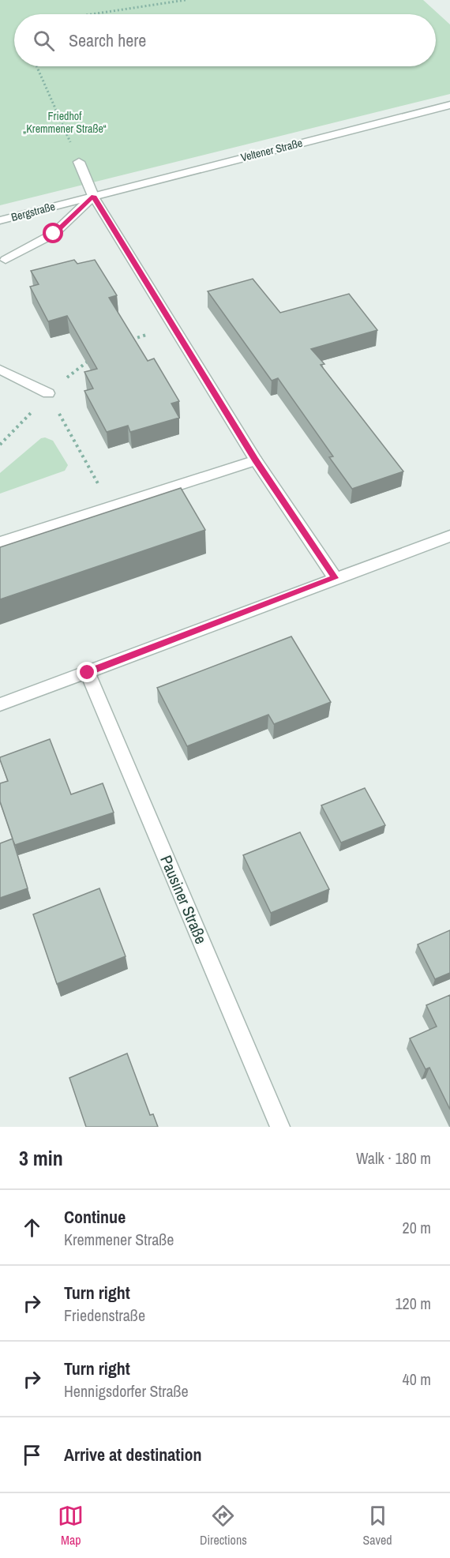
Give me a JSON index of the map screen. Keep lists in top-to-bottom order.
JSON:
{
  "streets": {
    "street": ["Veltener Straße", "Bergstraße", "Pausiner Straße"]
  },
  "crossings": [
    ["Veltener Straße", "Bergstraße"]
  ],
  "parks": ["Friedhof „Kremmener Straße“"],
  "page": {
    "search": "Search here",
    "heading": ["3 min", "Walk · 180 m"],
    "list": [
      ["Continue", "Kremmener Straße", "20 m"],
      ["Turn right", "Friedenstraße", "120 m"],
      ["Turn right", "Hennigsdorfer Straße", "40 m"],
      "Arrive at destination"
    ],
    "nav": ["Map", "Directions", "Saved"]
  }
}
